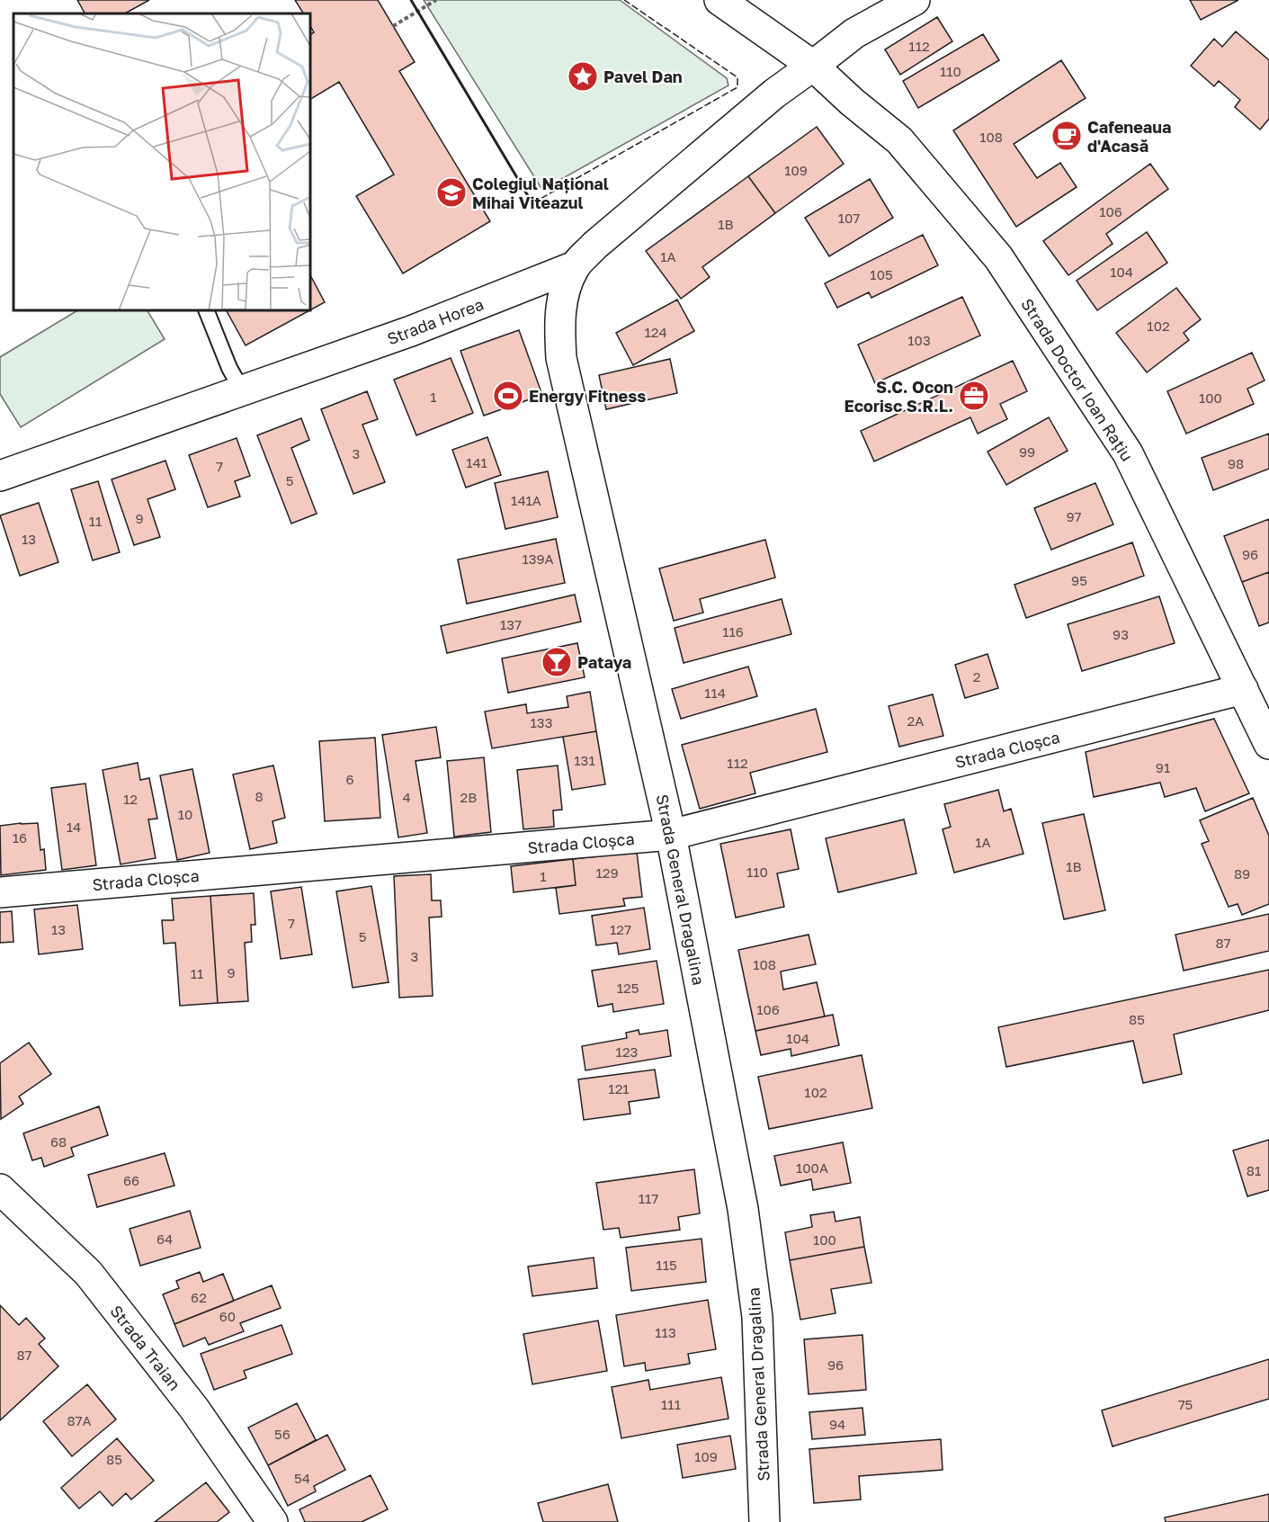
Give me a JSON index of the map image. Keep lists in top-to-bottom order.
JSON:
{
  "streets": {
    "main road": [
      "Strada Horea",
      "Strada Doctor Ioan Rațiu",
      "Strada Cloșca",
      "Strada General Dragalina",
      "Strada Traian"
    ]
  },
  "crossings": [
    ["Strada Horea", "Strada Doctor Ioan Rațiu"],
    ["Strada Horea", "Strada General Dragalina"],
    ["Strada Doctor Ioan Rațiu", "Strada Cloșca"],
    ["Strada Cloșca", "Strada General Dragalina"]
  ],
  "places": {
    "place": ["Pavel Dan"],
    "cafe": ["Cafeneaua d'Acasă"],
    "school or university": ["Colegiul Național Mihai Viteazul"],
    "sports": ["Energy Fitness"],
    "office": ["S.C. Ocon Ecorisc S.R.L."],
    "bar": ["Pataya"]
  },
  "house_numbers": [
    "112",
    "110",
    "108",
    "109",
    "106",
    "107",
    "1B",
    "1A",
    "104",
    "105",
    "102",
    "124",
    "103",
    "1",
    "100",
    "99",
    "3",
    "141",
    "98",
    "7",
    "5",
    "141A",
    "97",
    "9",
    "11",
    "13",
    "96",
    "139A",
    "95",
    "137",
    "116",
    "93",
    "2",
    "114",
    "2A",
    "133",
    "131",
    "112",
    "91",
    "6",
    "8",
    "4",
    "2B",
    "12",
    "10",
    "14",
    "16",
    "1A",
    "1B",
    "110",
    "129",
    "89",
    "1",
    "7",
    "13",
    "127",
    "5",
    "87",
    "3",
    "108",
    "9",
    "11",
    "125",
    "106",
    "85",
    "104",
    "123",
    "121",
    "102",
    "68",
    "100A",
    "81",
    "66",
    "117",
    "64",
    "100",
    "115",
    "62",
    "60",
    "113",
    "87",
    "96",
    "111",
    "75",
    "87A",
    "94",
    "56",
    "109",
    "85",
    "54"
  ]
}
